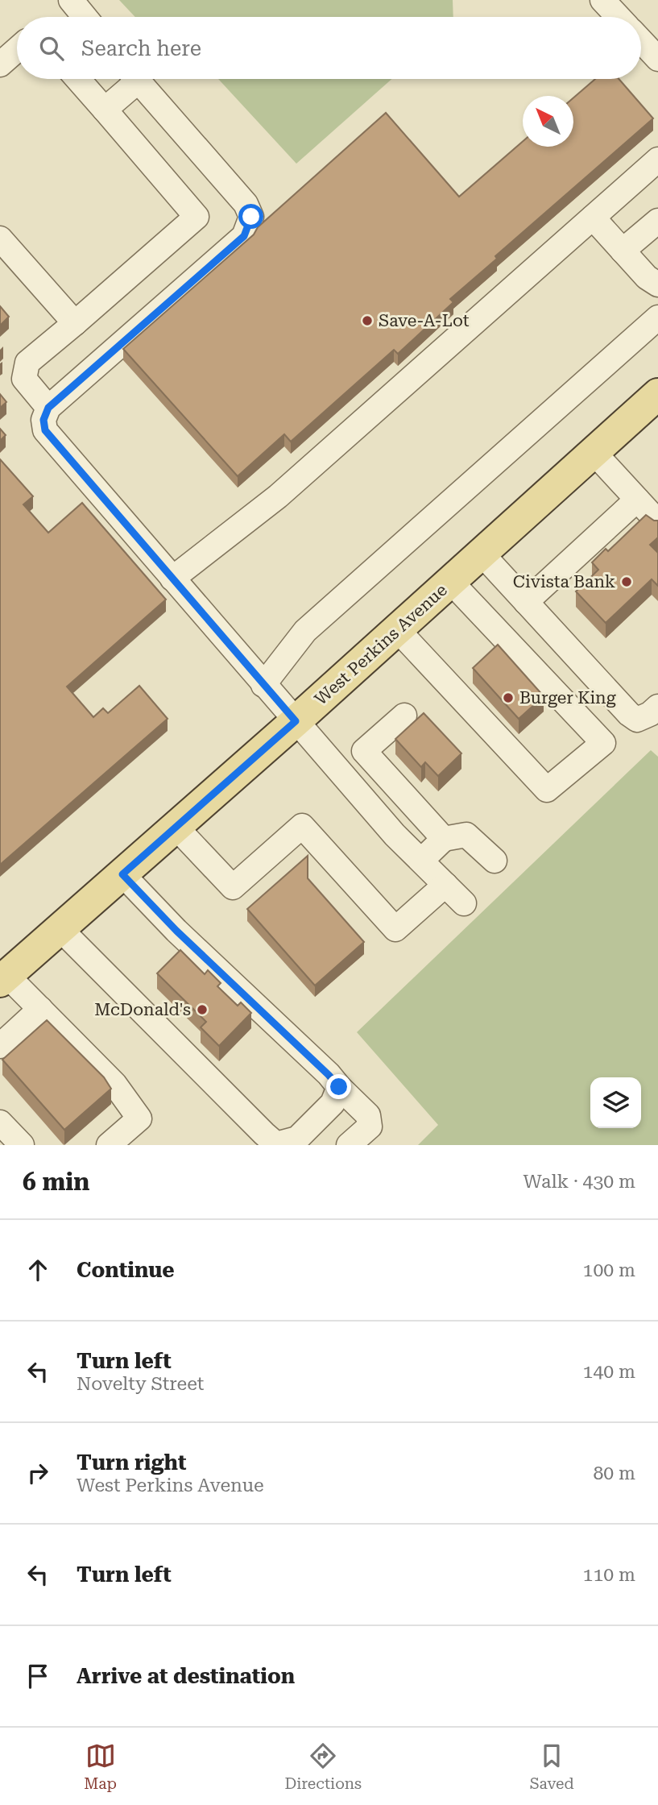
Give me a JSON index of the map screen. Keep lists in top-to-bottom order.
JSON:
{
  "streets": {
    "main road": ["West Perkins Avenue"]
  },
  "places": [
    "Save-A-Lot",
    "Civista Bank",
    "Burger King",
    "McDonald's"
  ],
  "north": "top left",
  "page": {
    "search": "Search here",
    "heading": ["6 min", "Walk · 430 m"],
    "list": [
      ["Continue", "100 m"],
      ["Turn left", "Novelty Street", "140 m"],
      ["Turn right", "West Perkins Avenue", "80 m"],
      ["Turn left", "110 m"],
      "Arrive at destination"
    ],
    "nav": ["Map", "Directions", "Saved"]
  }
}
